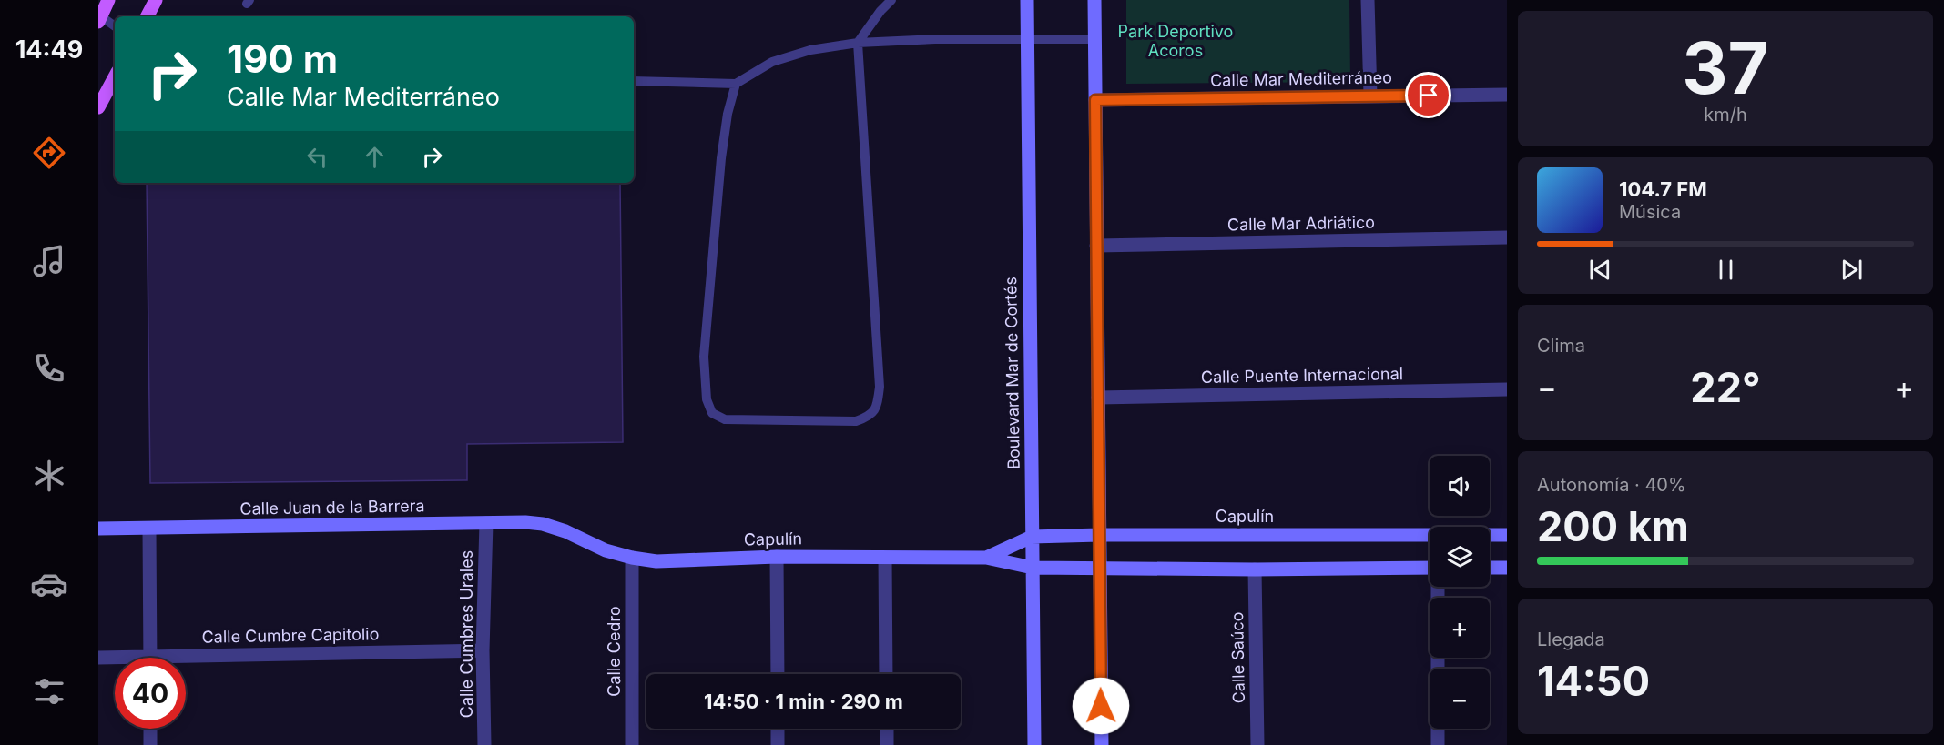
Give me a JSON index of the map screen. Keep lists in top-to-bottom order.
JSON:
{
  "streets": {
    "street": [
      "Calle Mar Mediterráneo",
      "Calle Mar Adriático",
      "Boulevard Mar de Cortés",
      "Calle Puente Internacional",
      "Calle Juan de la Barrera",
      "Capulín",
      "Calle Cumbres Urales",
      "Calle Cumbre Capitolio",
      "Calle Cedro",
      "Calle Saúco"
    ]
  },
  "crossings": [
    ["Boulevard Mar de Cortés", "Capulín"],
    ["Calle Juan de la Barrera", "Capulín"],
    ["Calle Juan de la Barrera", "Calle Cumbres Urales"],
    ["Capulín", "Calle Cedro"],
    ["Capulín", "Calle Saúco"],
    ["Calle Cumbres Urales", "Calle Cumbre Capitolio"]
  ],
  "parks": ["Park Deportivo Acoros"],
  "page": {
    "tabs": "14:49",
    "tile": [
      ["37", "km/h"],
      "Clima",
      ["Autonomía · 40%", "200 km"],
      ["Llegada", "14:50"]
    ],
    "turn": ["190 m", "Calle Mar Mediterráneo"],
    "song": ["104.7 FM", "Música"],
    "heat": ["−", "22°", "+"],
    "map_buttons": ["+", "−"],
    "limit": "40",
    "trip": "14:50 · 1 min · 290 m"
  }
}
